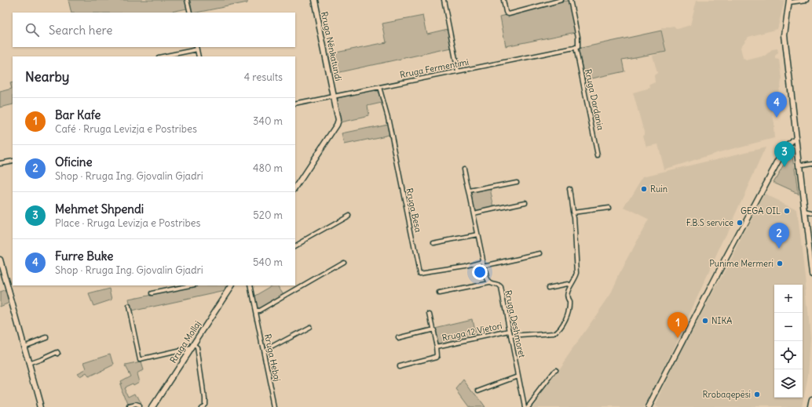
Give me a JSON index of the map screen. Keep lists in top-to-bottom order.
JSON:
{
  "streets": {
    "street": [
      "Rruga Nënkatundi",
      "Rruga Fermentimi",
      "Rruga Dardania",
      "Rruga Besa",
      "Rruga Deshmoret",
      "Rruga 12 Vjetori",
      "Rruga Mollaj",
      "Rruga Hebaj"
    ]
  },
  "crossings": [
    ["Rruga Nënkatundi", "Rruga Fermentimi"],
    ["Rruga Fermentimi", "Rruga Dardania"],
    ["Rruga Fermentimi", "Rruga Besa"],
    ["Rruga Deshmoret", "Rruga 12 Vjetori"]
  ],
  "places": [
    "Ruin",
    "GEGA OIL",
    "F.B.S service",
    "Punime Mermeri",
    "NIKA",
    "Rrobaqepësi"
  ],
  "page": {
    "search": "Search here",
    "heading": ["Nearby", "4 results"],
    "pins": [
      "4",
      "3",
      "2",
      "1"
    ],
    "list": [
      {
        "mark": "1",
        "name": "Bar Kafe",
        "note": "Café · Rruga Levizja e Postribes",
        "value": "340 m"
      },
      {
        "mark": "2",
        "name": "Oficine",
        "note": "Shop · Rruga Ing. Gjovalin Gjadri",
        "value": "480 m"
      },
      {
        "mark": "3",
        "name": "Mehmet Shpendi",
        "note": "Place · Rruga Levizja e Postribes",
        "value": "520 m"
      },
      {
        "mark": "4",
        "name": "Furre Buke",
        "note": "Shop · Rruga Ing. Gjovalin Gjadri",
        "value": "540 m"
      }
    ],
    "map_buttons": ["+", "−"]
  }
}
